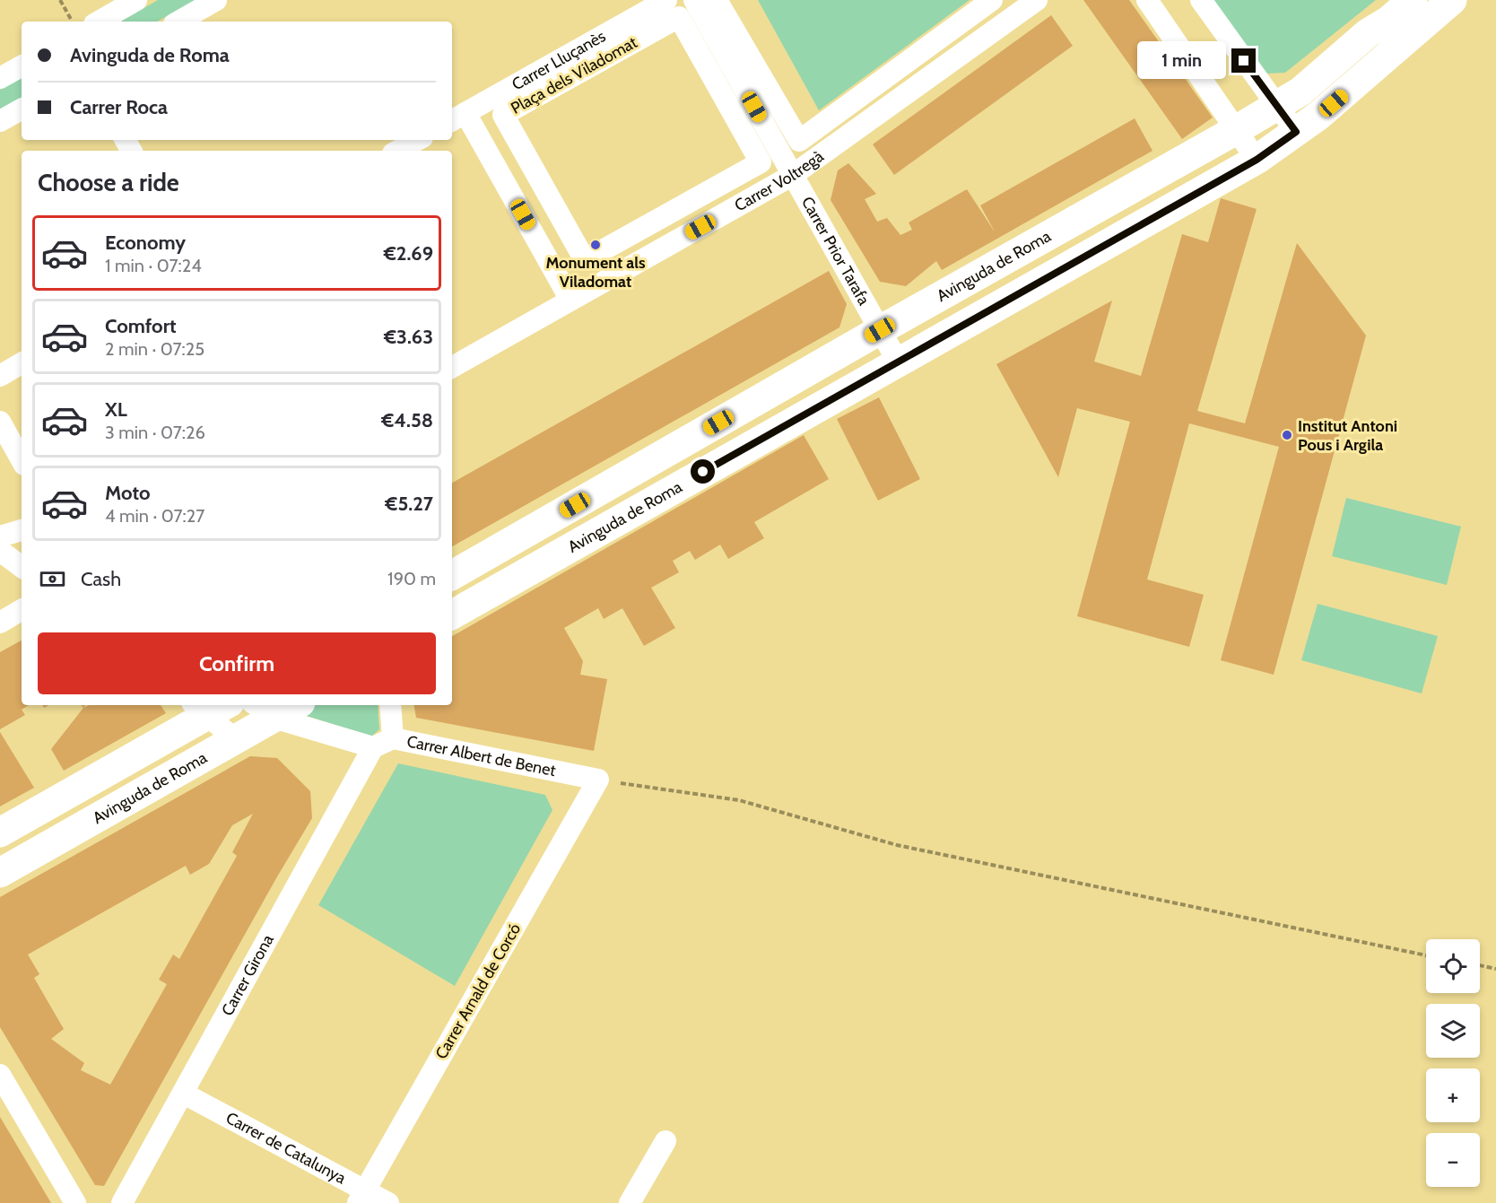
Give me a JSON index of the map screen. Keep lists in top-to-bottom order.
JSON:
{
  "streets": {
    "street": [
      "Carrer Lluçanès",
      "Plaça dels Viladomat",
      "Carrer Voltregà",
      "Carrer Prior Tarafa",
      "Avinguda de Roma",
      "Carrer Albert de Benet",
      "Carrer Girona",
      "Carrer Arnald de Corcó",
      "Carrer de Catalunya"
    ]
  },
  "crossings": [
    ["Carrer Voltregà", "Carrer Prior Tarafa"],
    ["Carrer Prior Tarafa", "Avinguda de Roma"],
    ["Carrer Albert de Benet", "Carrer Girona"],
    ["Carrer Albert de Benet", "Carrer Arnald de Corcó"],
    ["Carrer Girona", "Carrer de Catalunya"],
    ["Carrer Arnald de Corcó", "Carrer de Catalunya"]
  ],
  "places": ["Monument als Viladomat", "Institut Antoni Pous i Argila"],
  "page": {
    "banner": ["Avinguda de Roma", "Carrer Roca"],
    "bubble": "1 min",
    "heading": "Choose a ride",
    "list": [
      {
        "name": "Economy",
        "note": "1 min · 07:24",
        "value": "€2.69"
      },
      {
        "name": "Comfort",
        "note": "2 min · 07:25",
        "value": "€3.63"
      },
      {
        "name": "XL",
        "note": "3 min · 07:26",
        "value": "€4.58"
      },
      {
        "name": "Moto",
        "note": "4 min · 07:27",
        "value": "€5.27"
      }
    ],
    "pay": ["Cash", "190 m"],
    "buttons": "Confirm",
    "map_buttons": ["+", "−"]
  }
}
